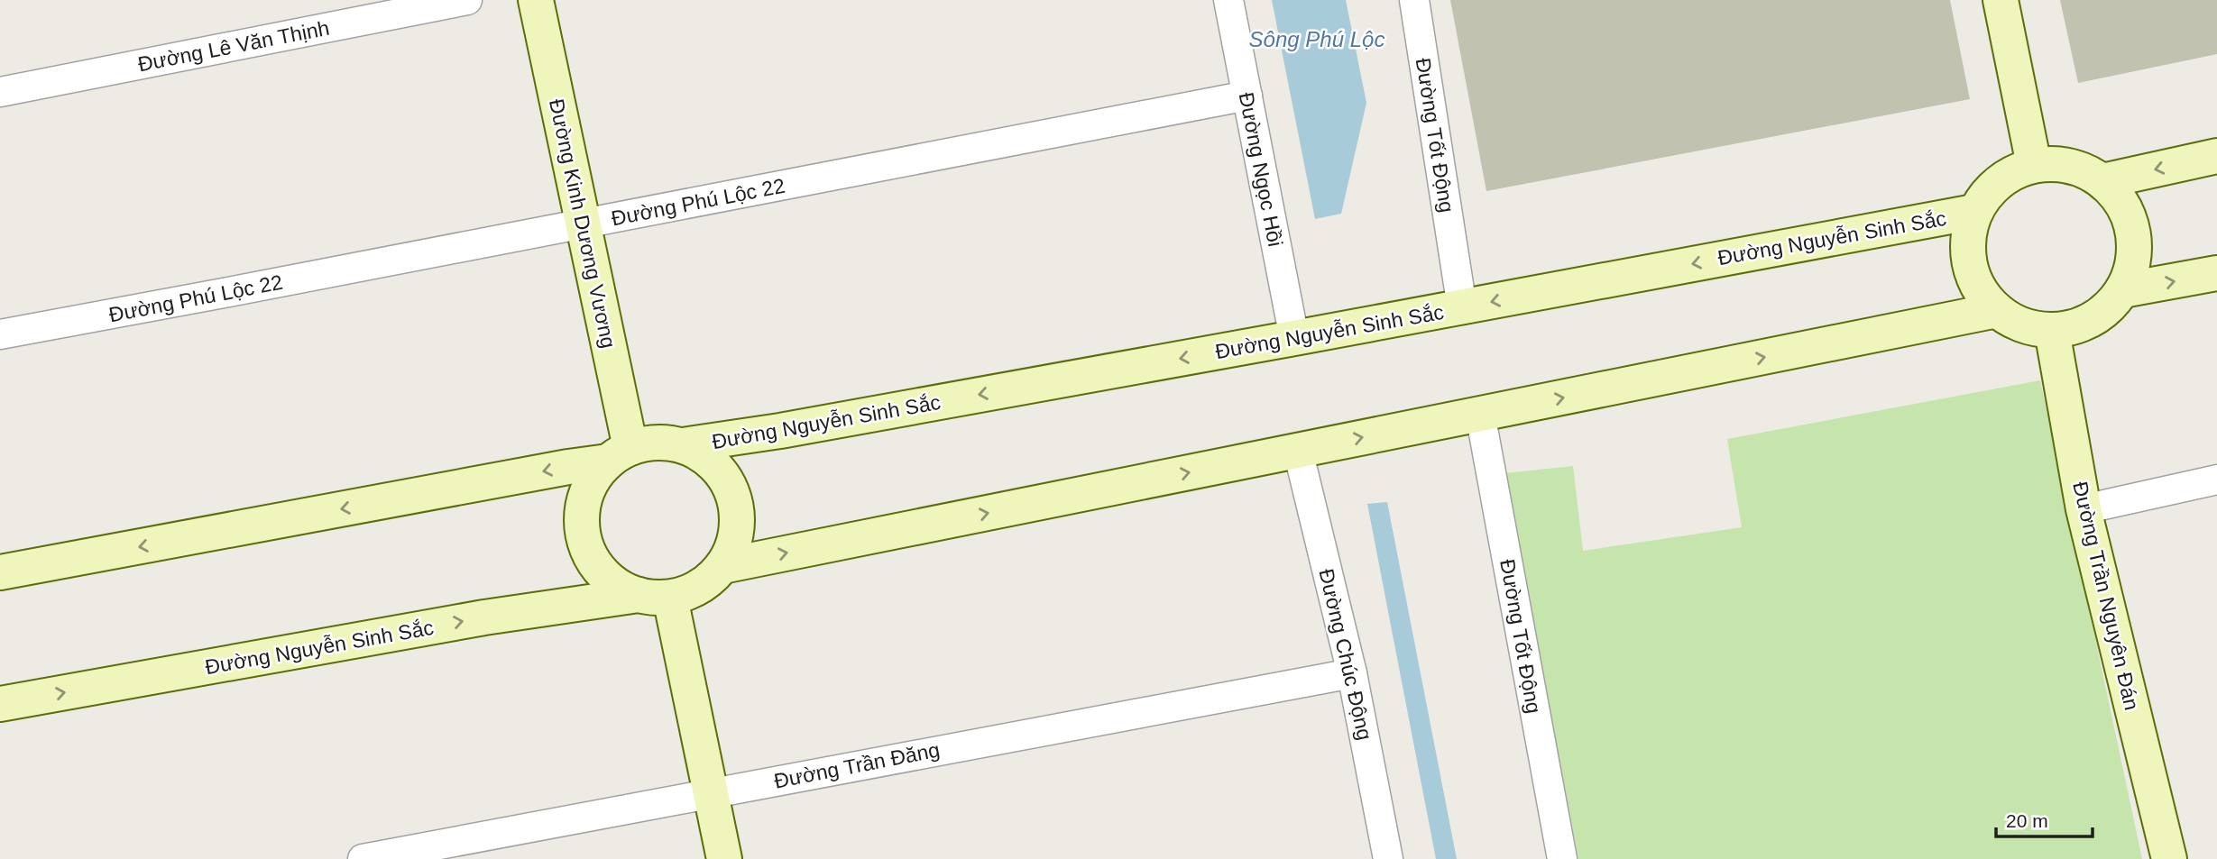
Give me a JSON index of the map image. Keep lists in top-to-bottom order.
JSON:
{
  "streets": {
    "main road": ["Đường Kinh Dương Vương", "Đường Nguyễn Sinh Sắc", "Đường Trần Nguyên Đán"],
    "street": [
      "Đường Lê Văn Thịnh",
      "Đường Tốt Động",
      "Đường Ngọc Hồi",
      "Đường Phú Lộc 22",
      "Đường Chúc Động",
      "Đường Trần Đăng"
    ]
  },
  "crossings": [
    ["Đường Tốt Động", "Đường Nguyễn Sinh Sắc"],
    ["Đường Ngọc Hồi", "Đường Phú Lộc 22"],
    ["Đường Ngọc Hồi", "Đường Nguyễn Sinh Sắc"],
    ["Đường Phú Lộc 22", "Đường Kinh Dương Vương"],
    ["Đường Kinh Dương Vương", "Đường Nguyễn Sinh Sắc"],
    ["Đường Nguyễn Sinh Sắc", "Đường Trần Nguyên Đán"],
    ["Đường Chúc Động", "Đường Trần Đăng"]
  ],
  "water": ["Sông Phú Lộc"],
  "scale_bar": "20 m"
}
